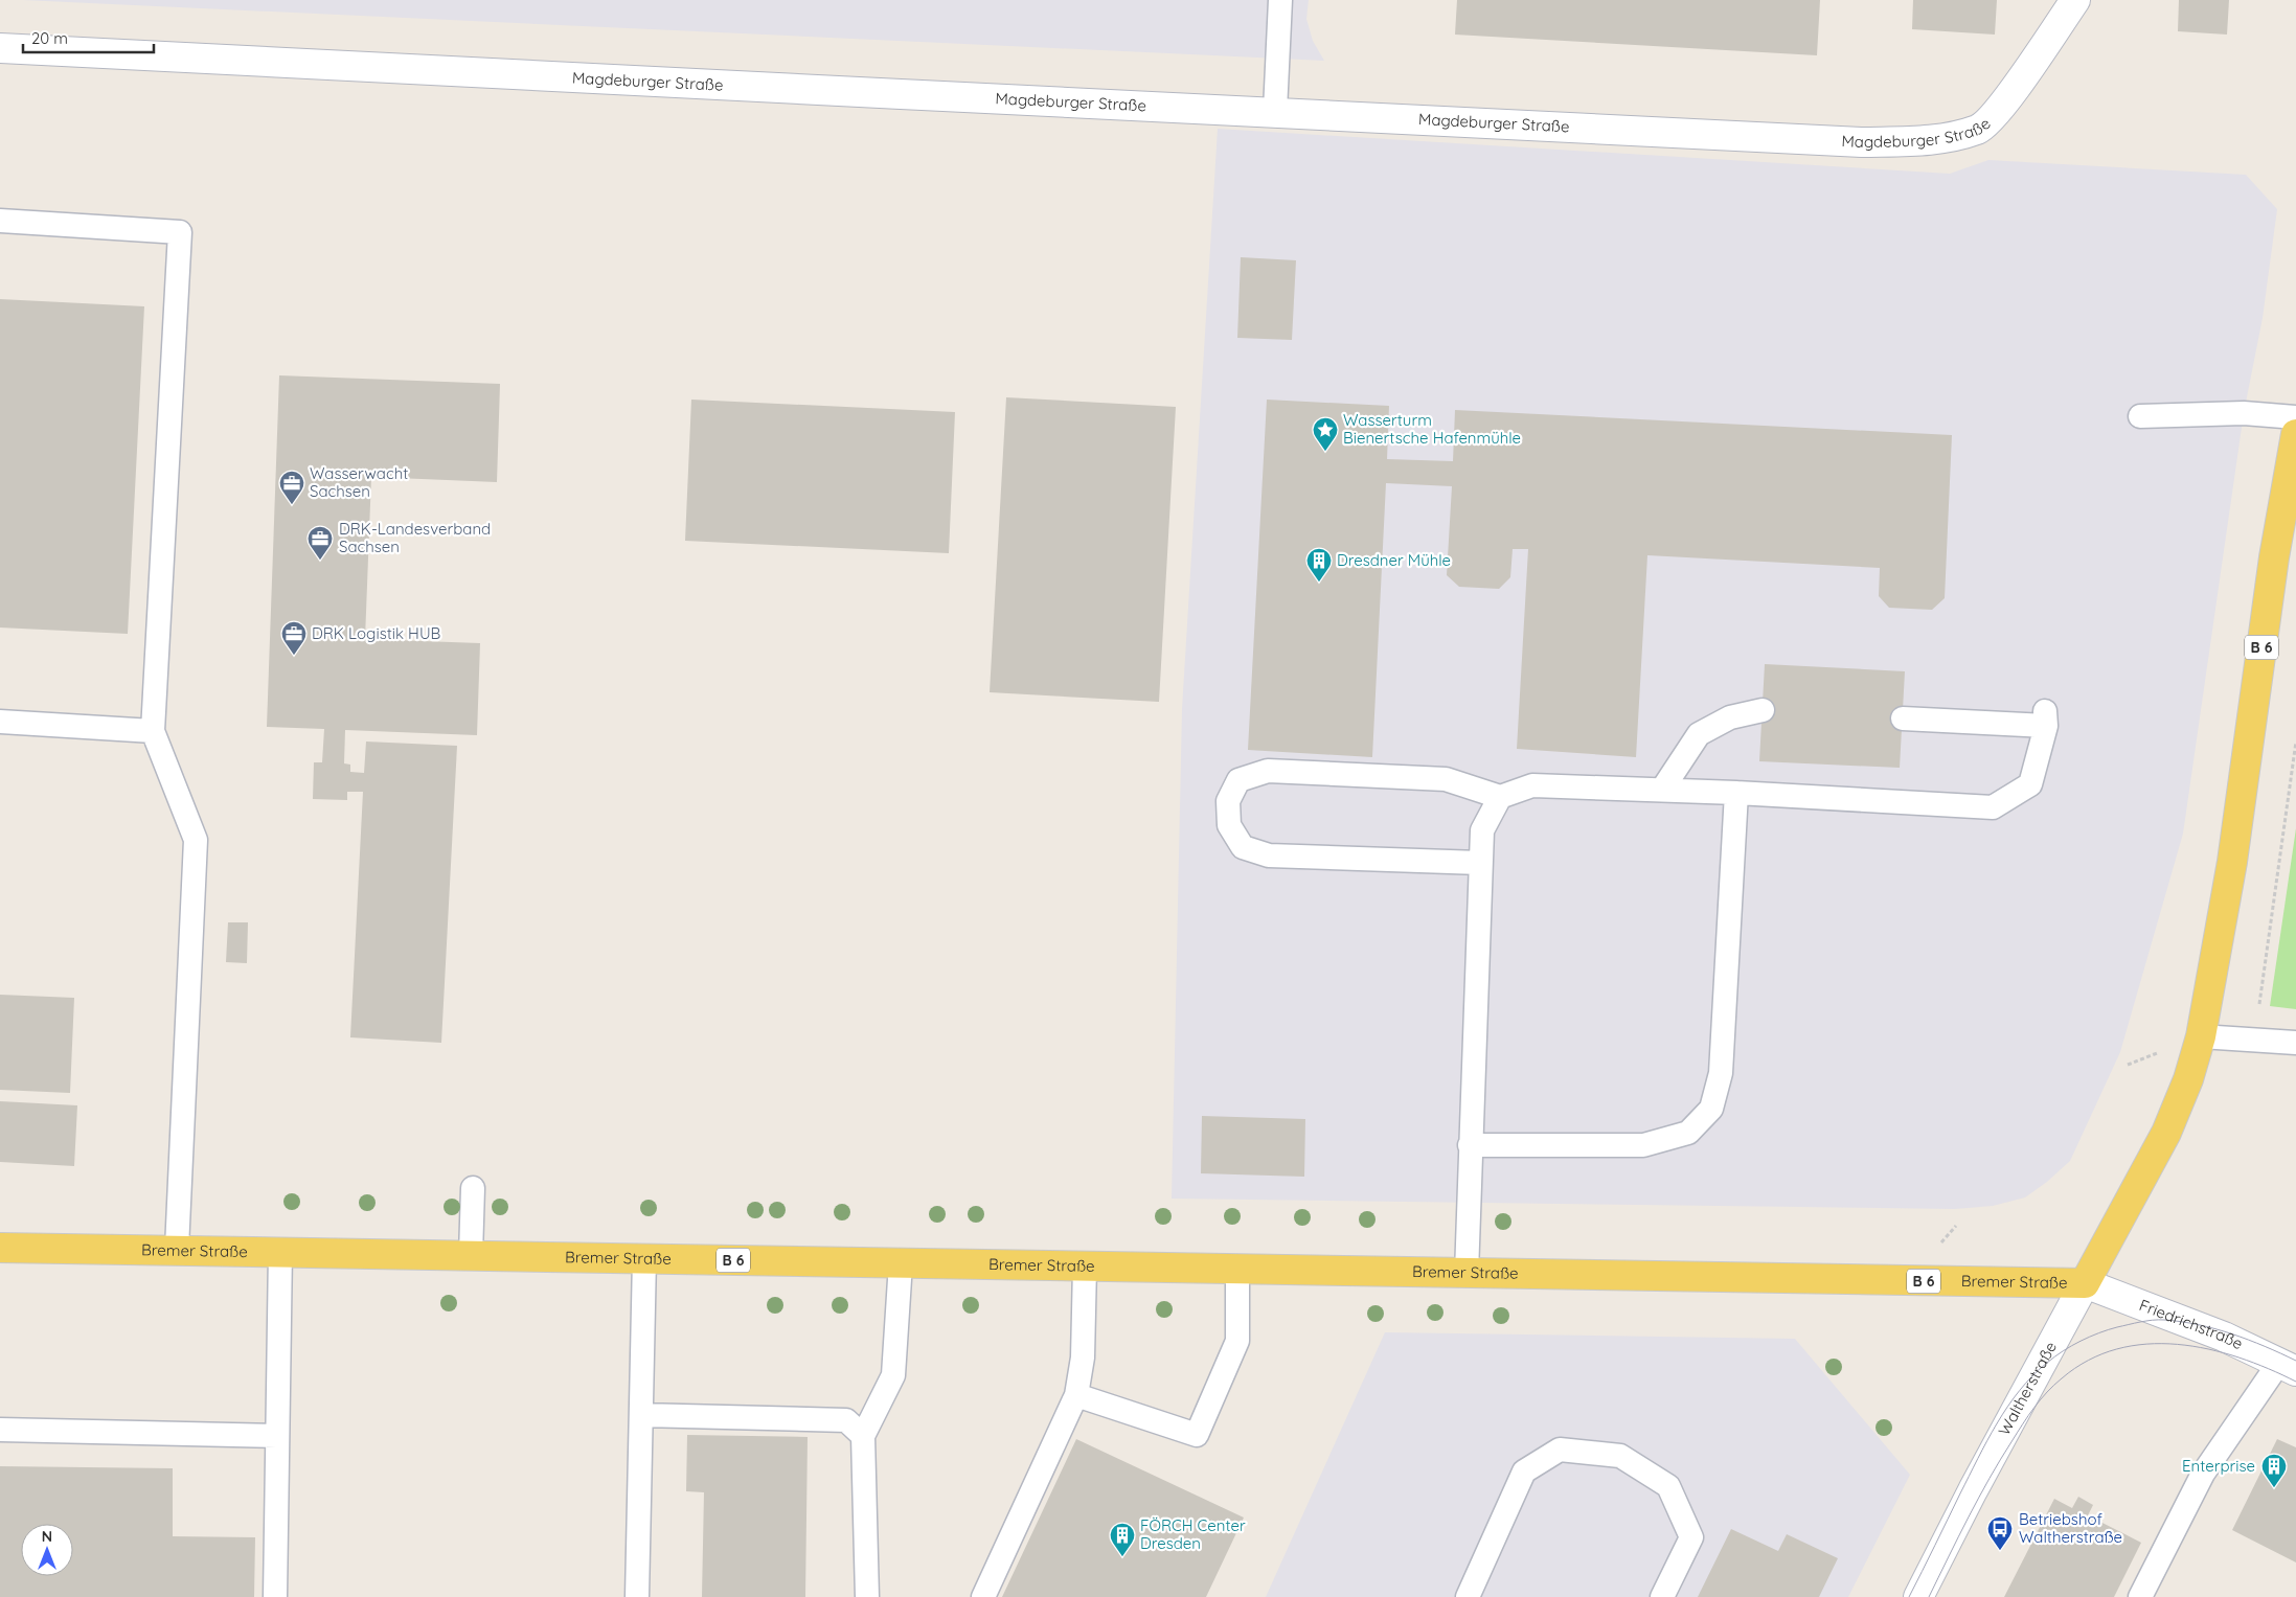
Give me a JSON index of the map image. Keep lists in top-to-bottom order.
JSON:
{
  "streets": {
    "main road": ["B 6", "Bremer Straße", "Waltherstraße"],
    "street": ["Magdeburger Straße", "Friedrichstraße"]
  },
  "crossings": [
    ["B 6", "Waltherstraße"],
    ["Bremer Straße", "Friedrichstraße"],
    ["Bremer Straße", "Waltherstraße"],
    ["Friedrichstraße", "Waltherstraße"]
  ],
  "places": {
    "place": ["Wasserturm Bienertsche Hafenmühle"],
    "office": ["Wasserwacht Sachsen", "DRK-Landesverband Sachsen", "DRK Logistik HUB"],
    "building": ["Dresdner Mühle", "Enterprise", "FÖRCH Center Dresden"],
    "bus stop": ["Betriebshof Waltherstraße"]
  },
  "scale_bar": "20 m",
  "north": "top"
}
